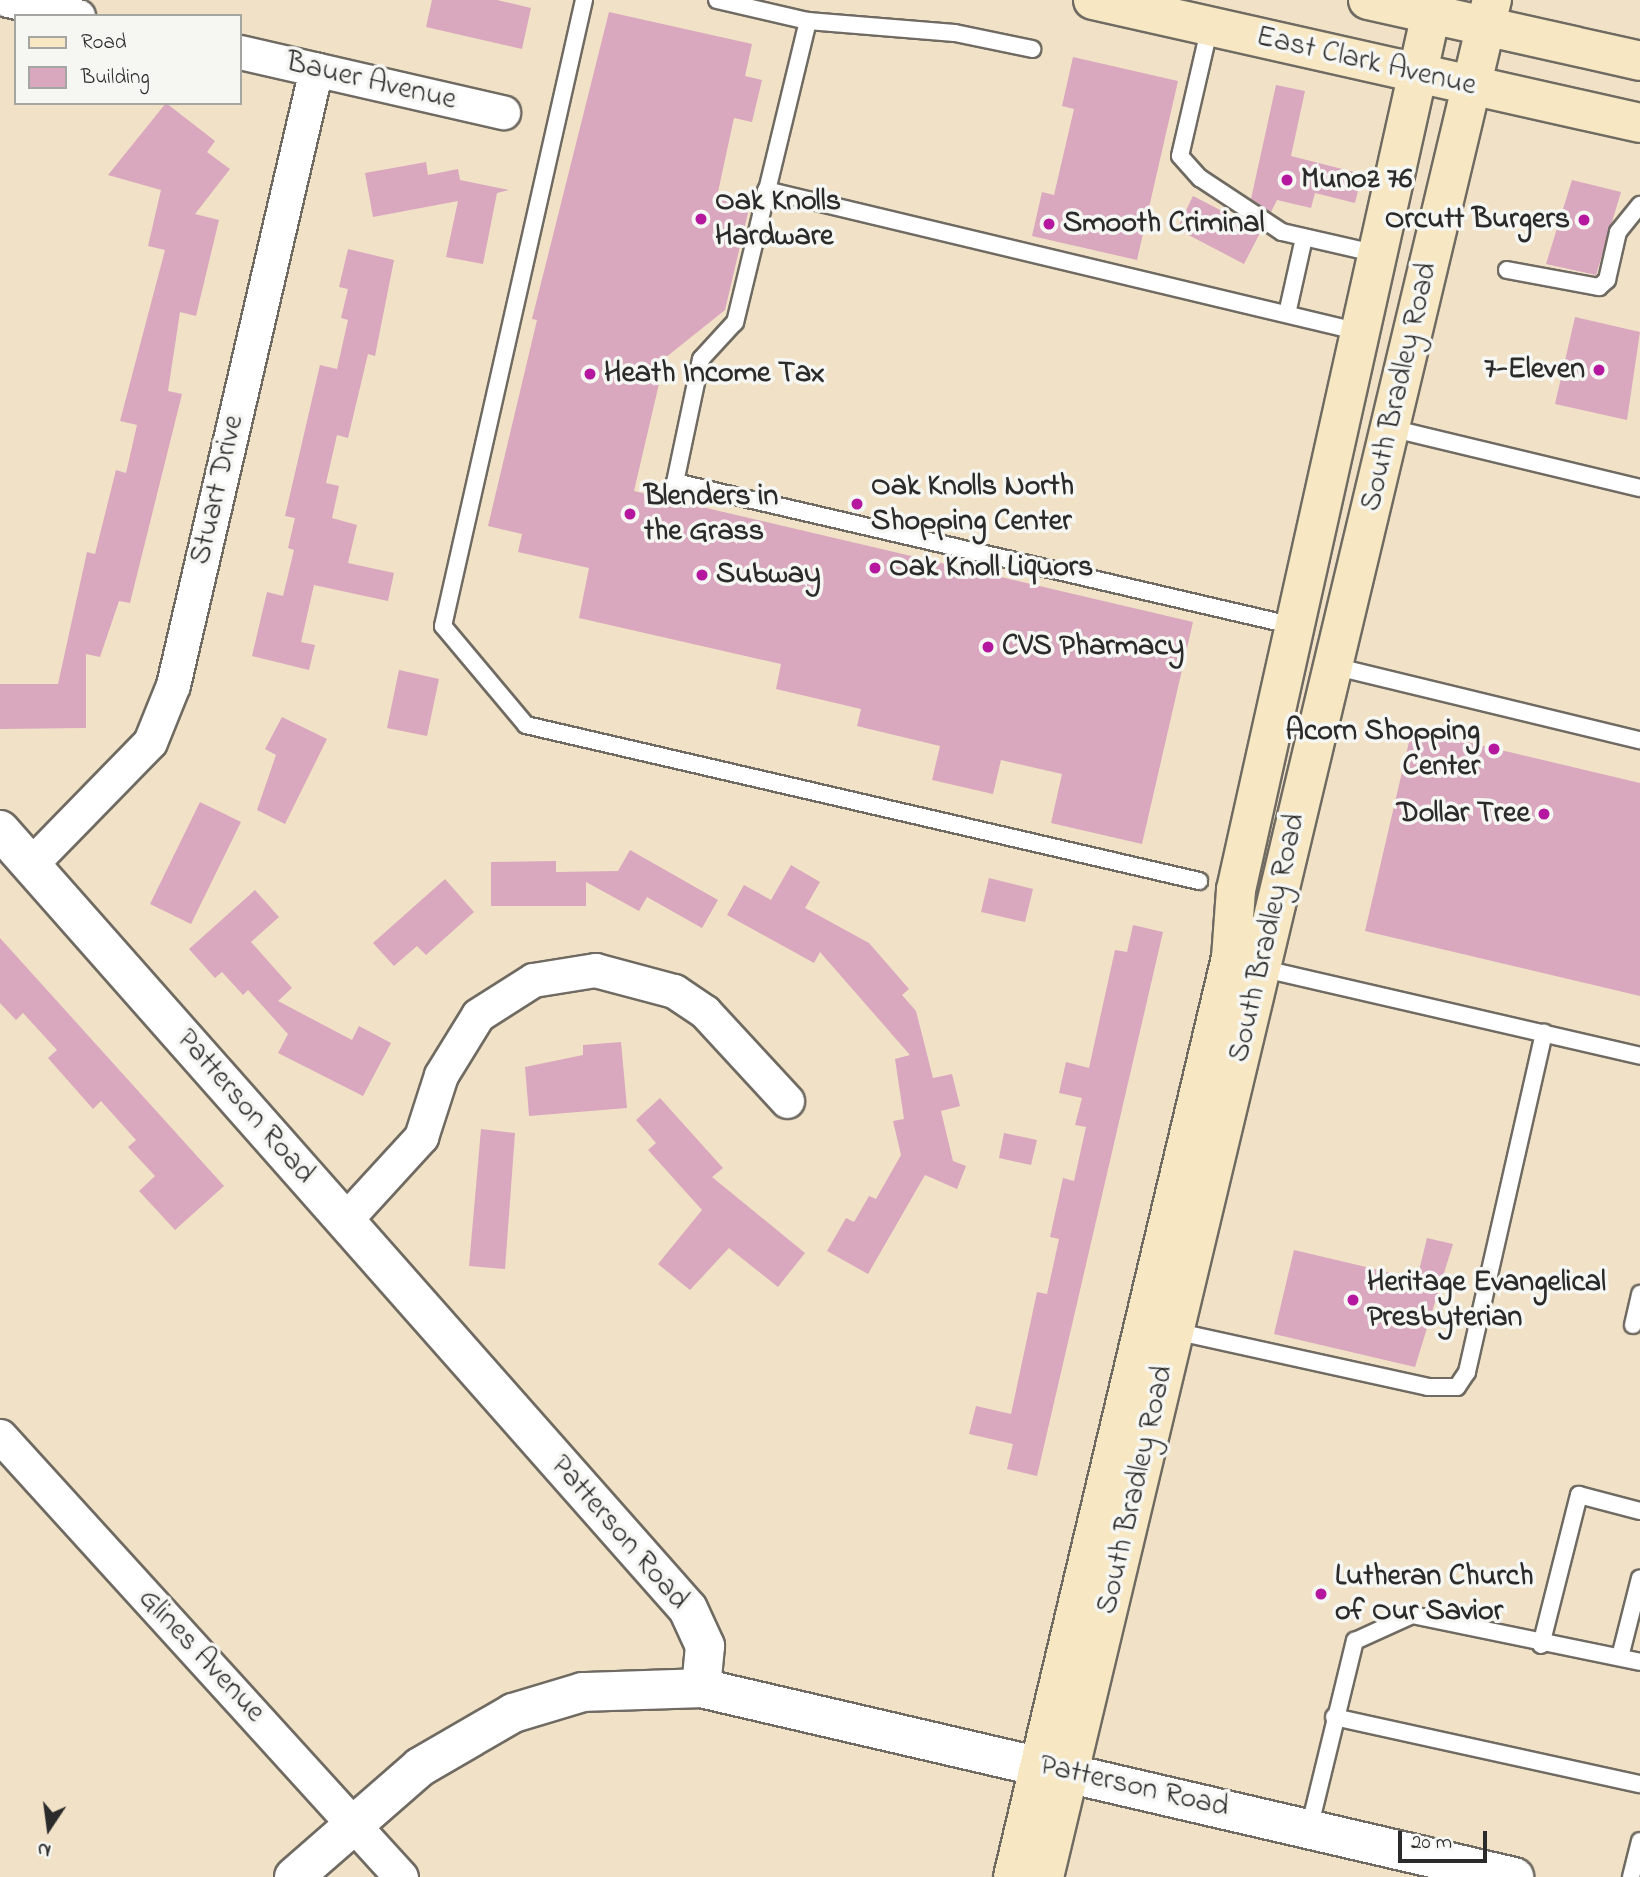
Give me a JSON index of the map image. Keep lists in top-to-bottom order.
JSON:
{
  "streets": {
    "main road": ["East Clark Avenue", "South Bradley Road"],
    "street": [
      "Bauer Avenue",
      "Stuart Drive",
      "Patterson Road",
      "Glines Avenue"
    ]
  },
  "crossings": [
    ["East Clark Avenue", "South Bradley Road"],
    ["Bauer Avenue", "Stuart Drive"],
    ["South Bradley Road", "Patterson Road"],
    ["Stuart Drive", "Patterson Road"]
  ],
  "places": [
    "Munoz 76",
    "Oak Knolls Hardware",
    "Orcutt Burgers",
    "Smooth Criminal",
    "7-Eleven",
    "Heath Income Tax",
    "Oak Knolls North Shopping Center",
    "Blenders in the Grass",
    "Oak Knoll Liquors",
    "Subway",
    "CVS Pharmacy",
    "Acorn Shopping Center",
    "Dollar Tree",
    "Heritage Evangelical Presbyterian",
    "Lutheran Church of Our Savior"
  ],
  "legend": ["Road", "Building"],
  "scale_bar": "20 m",
  "north": "bottom"
}
